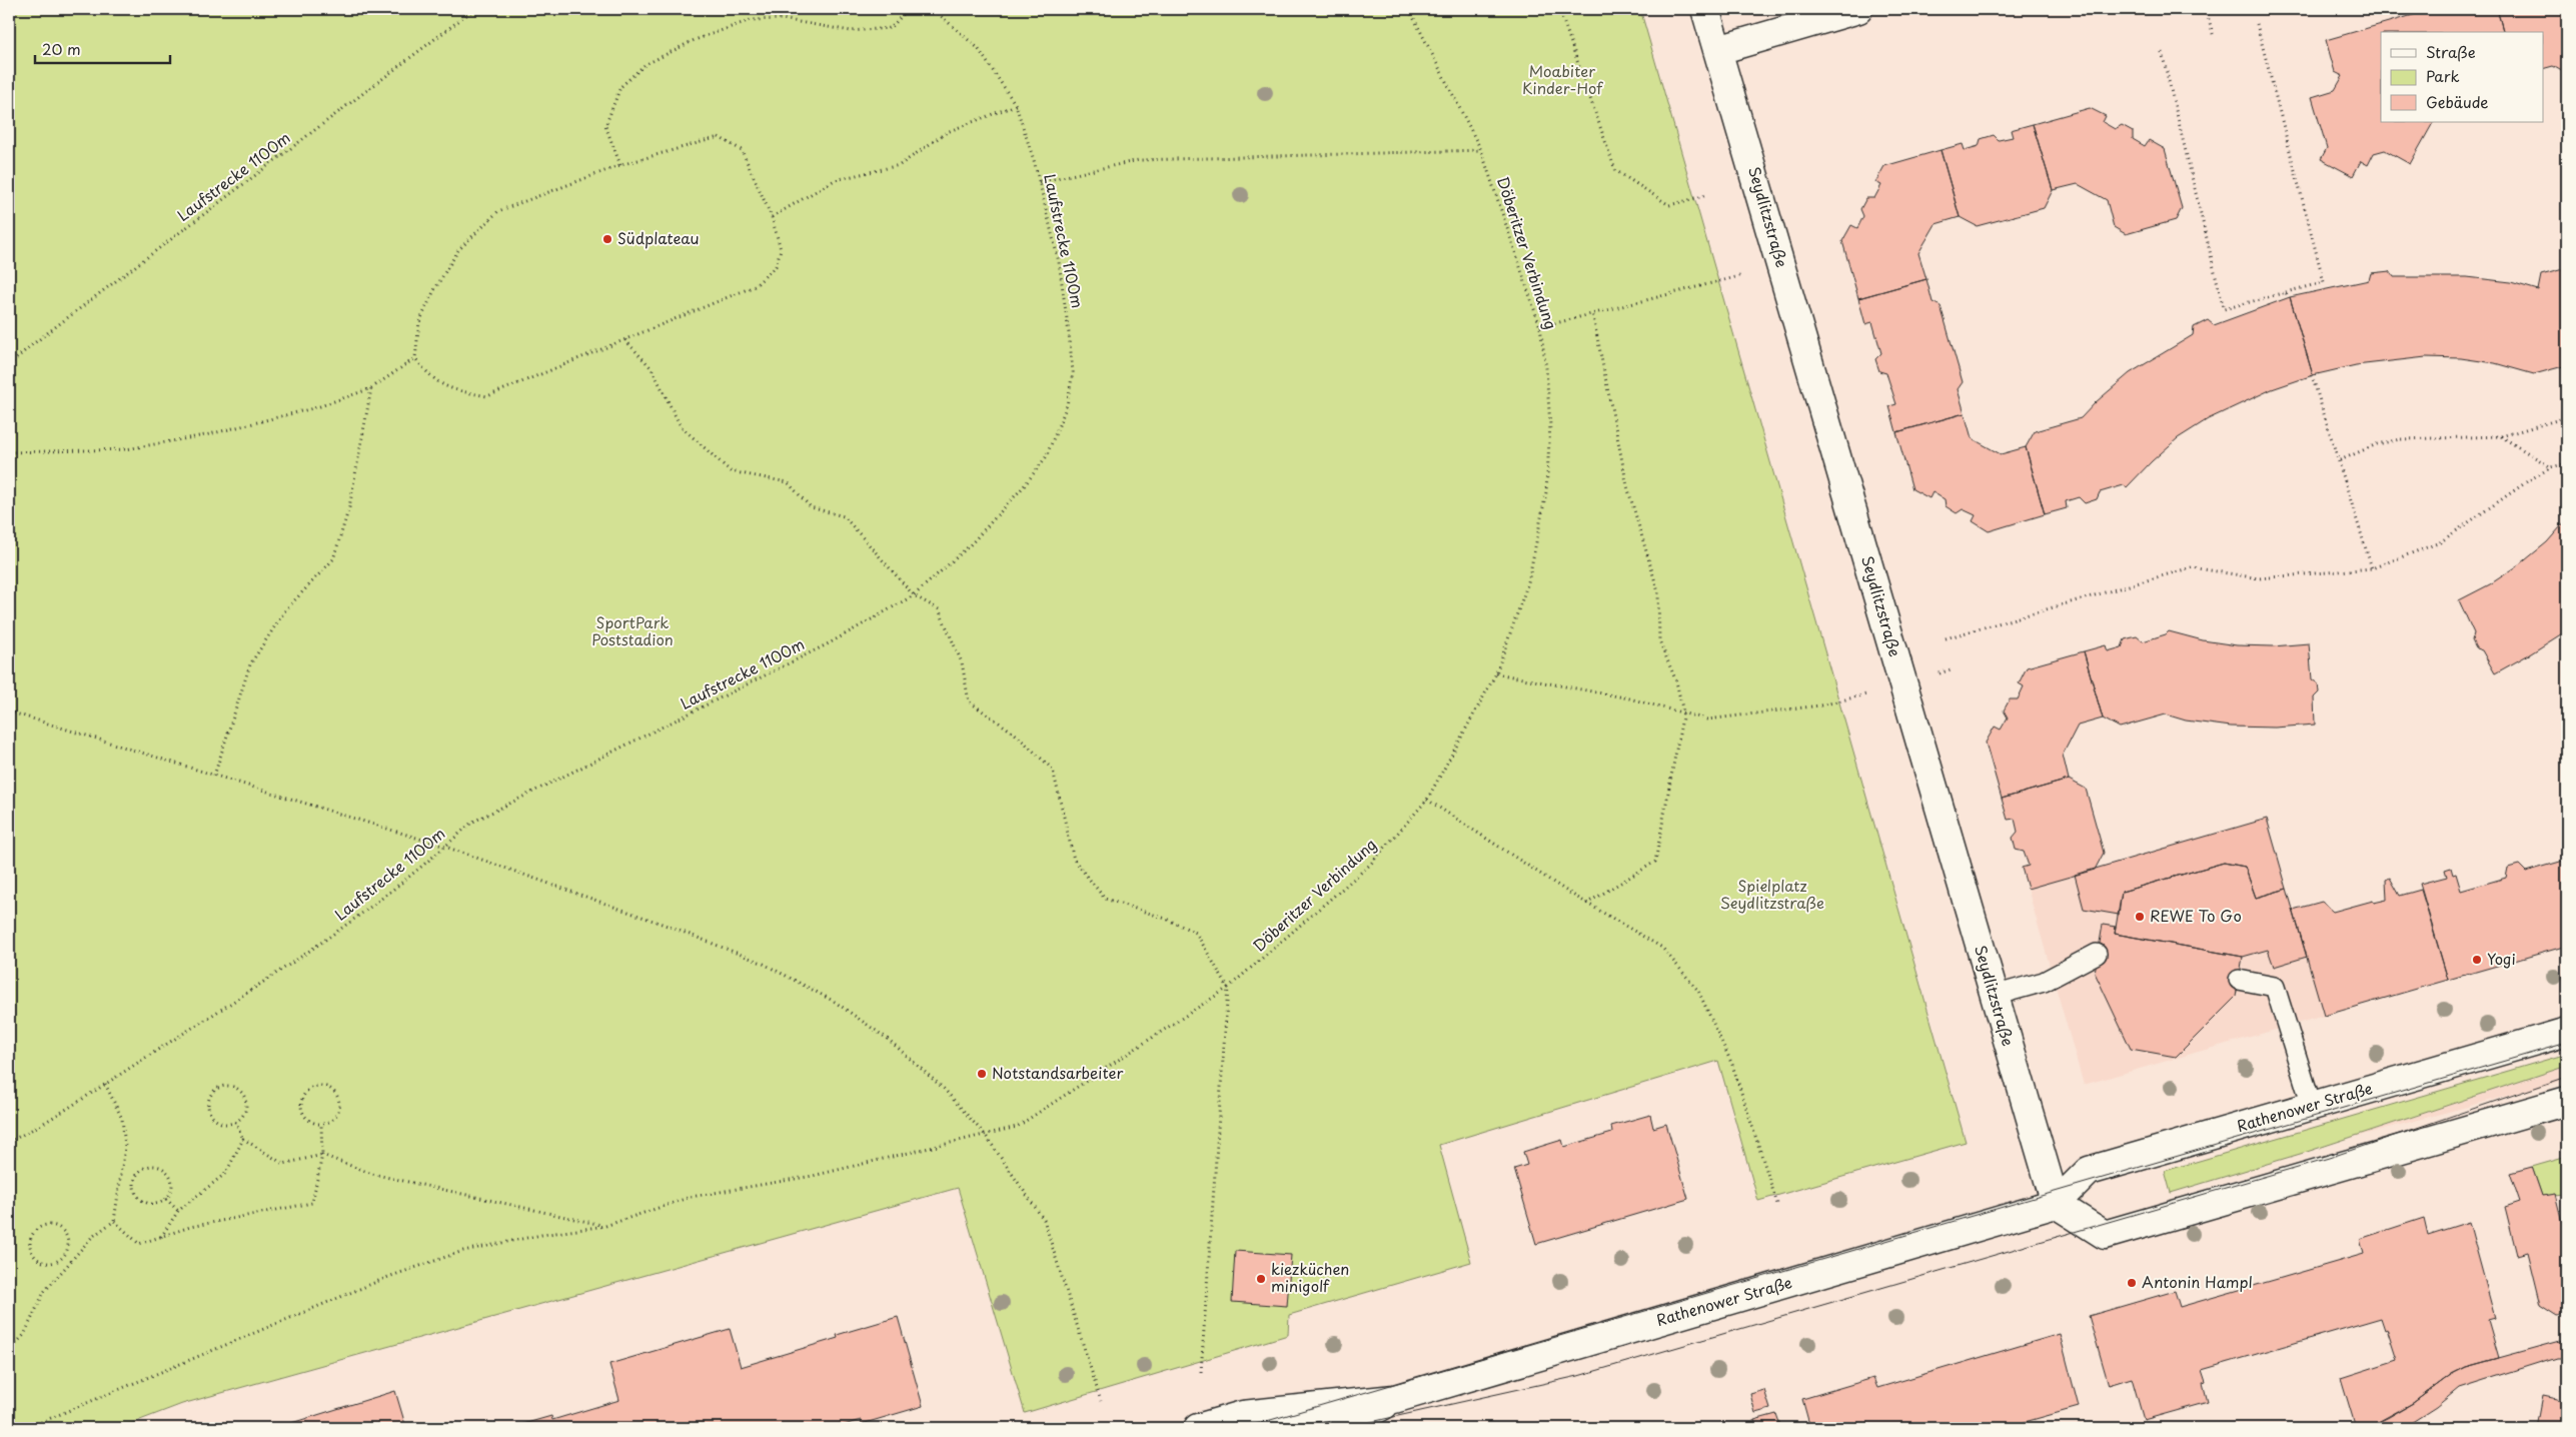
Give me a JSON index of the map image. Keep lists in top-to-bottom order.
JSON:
{
  "streets": {
    "main road": ["Seydlitzstraße", "Rathenower Straße"],
    "path": ["Laufstrecke 1100m", "Döberitzer Verbindung"]
  },
  "crossings": [
    ["Seydlitzstraße", "Rathenower Straße"]
  ],
  "parks": ["Moabiter Kinder-Hof", "SportPark Poststadion", "Spielplatz Seydlitzstraße"],
  "places": [
    "Südplateau",
    "REWE To Go",
    "Yogi",
    "Notstandsarbeiter",
    "kiezküchen minigolf",
    "Antonin Hampl"
  ],
  "legend": ["Straße", "Park", "Gebäude"],
  "scale_bar": "20 m"
}
